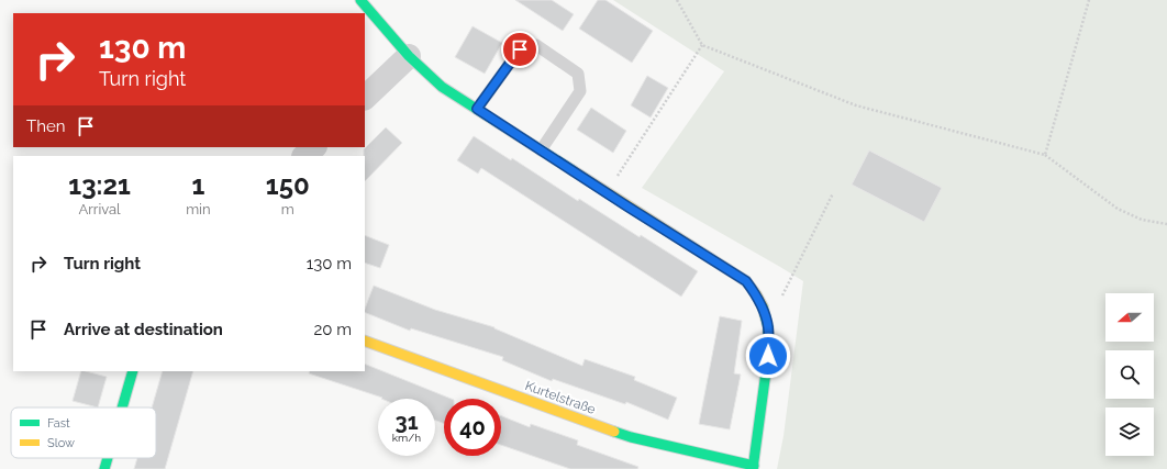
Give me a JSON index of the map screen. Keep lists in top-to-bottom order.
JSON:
{
  "streets": {
    "street": ["Kurtelstraße"]
  },
  "legend": ["Fast", "Slow"],
  "north": "left",
  "page": {
    "turn": ["130 m", "Turn right"],
    "then": "Then",
    "eta": [
      "13:21",
      "Arrival",
      "1",
      "min",
      "150",
      "m"
    ],
    "list": [
      {
        "name": "Turn right",
        "value": "130 m"
      },
      {
        "name": "Arrive at destination",
        "value": "20 m"
      }
    ],
    "speed": "31 km/h",
    "limit": "40"
  }
}
